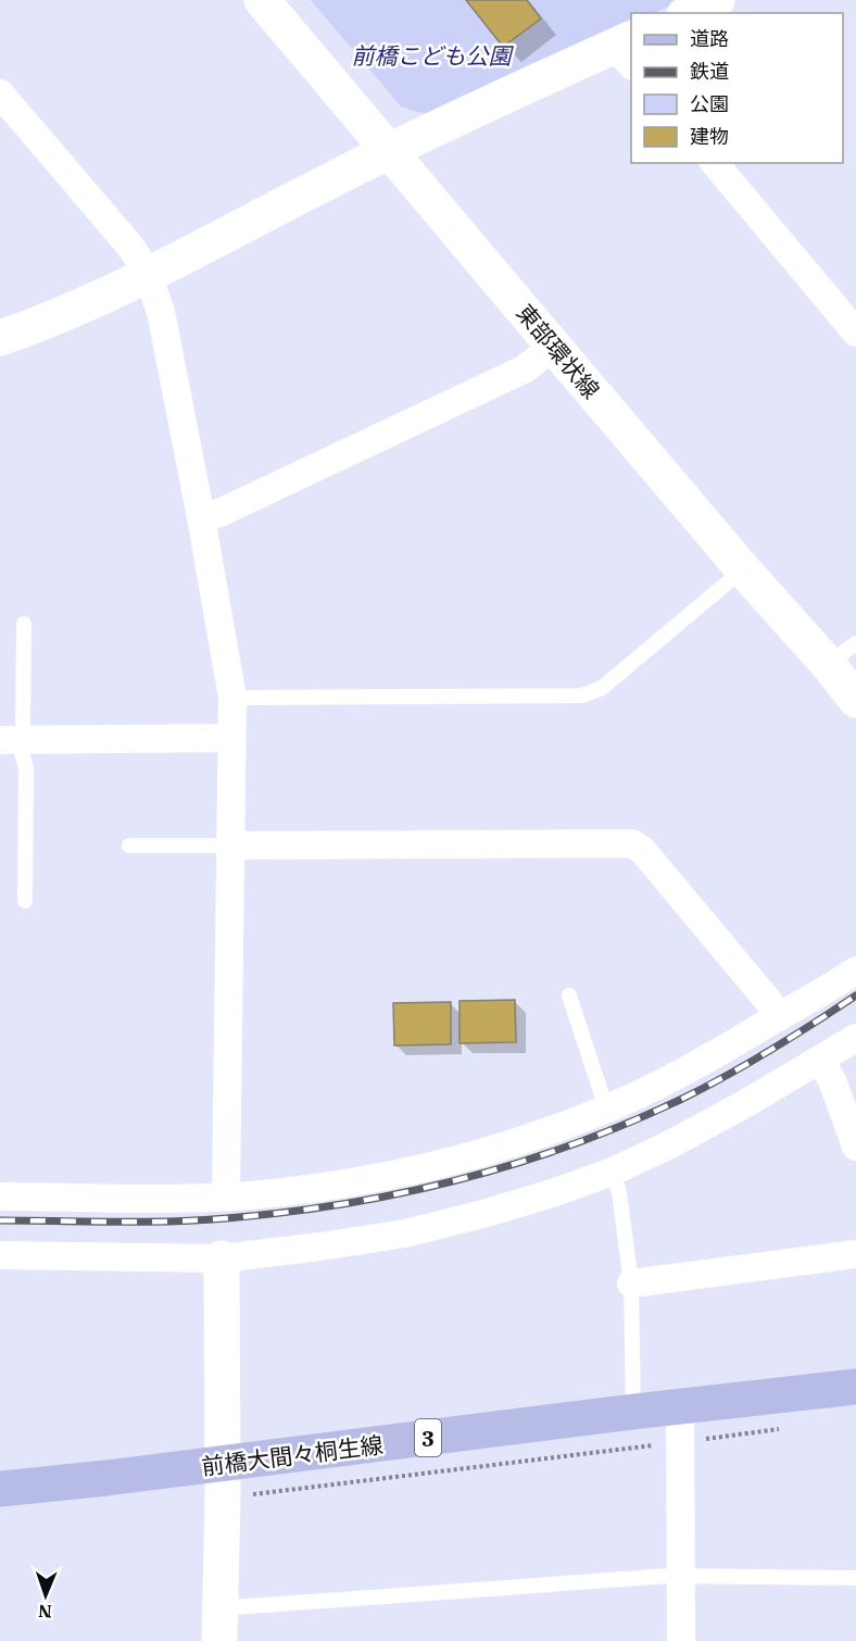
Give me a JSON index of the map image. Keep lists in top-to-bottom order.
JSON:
{
  "streets": {
    "main road": ["3", "前橋大間々桐生線"],
    "street": ["東部環状線"]
  },
  "parks": ["前橋こども公園"],
  "legend": [
    "道路",
    "鉄道",
    "公園",
    "建物"
  ],
  "north": "bottom"
}
